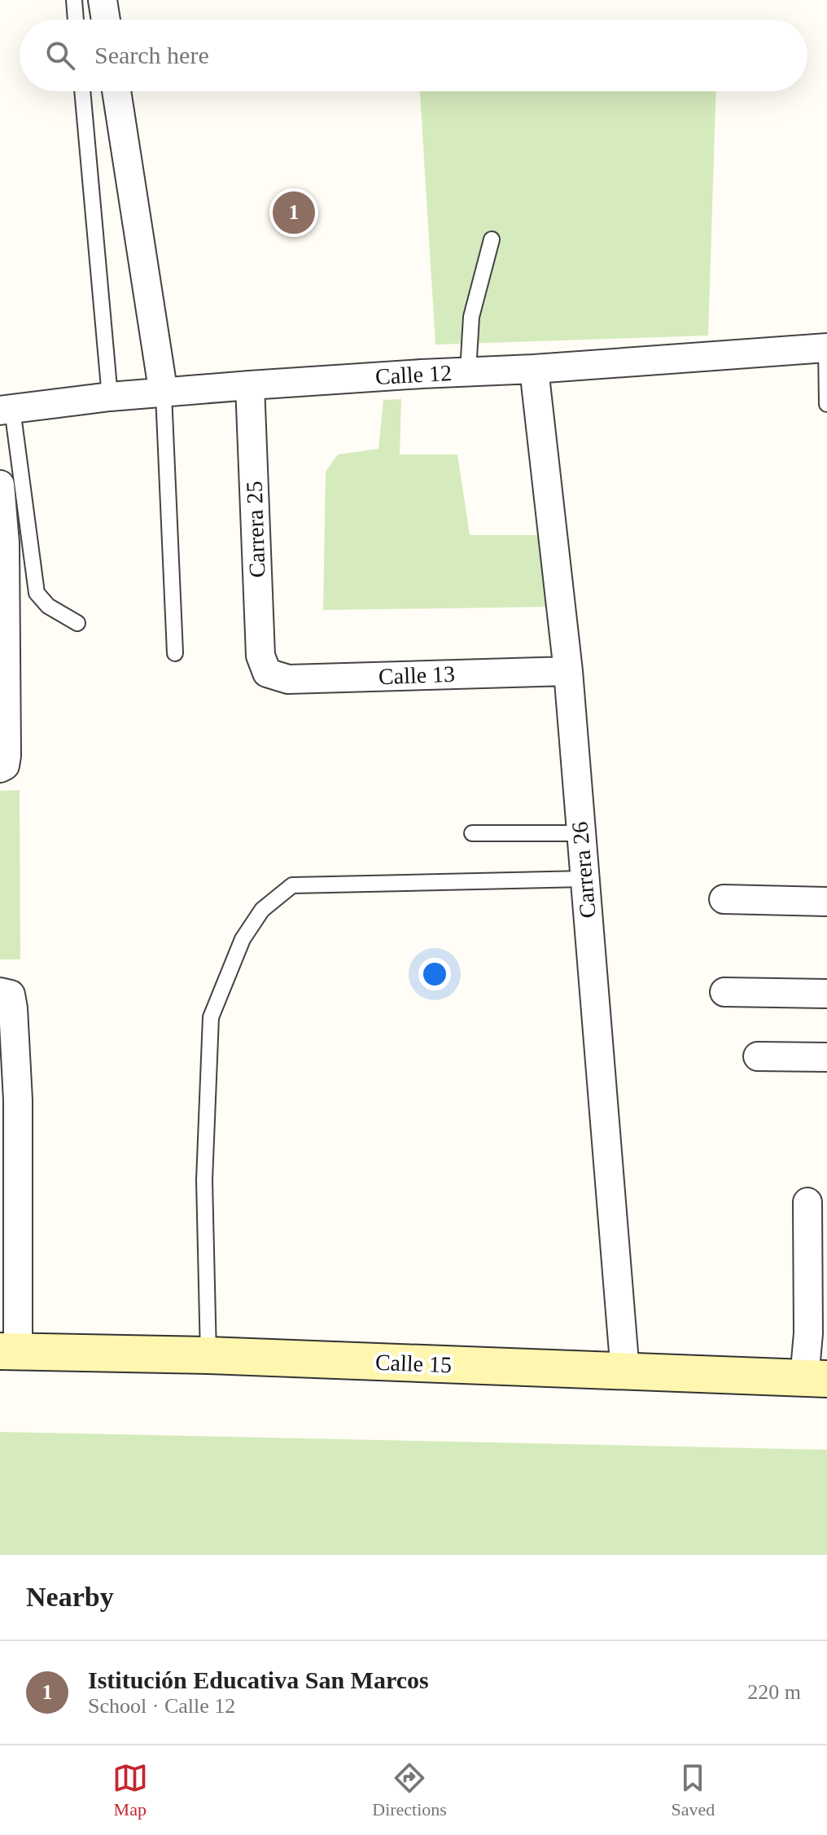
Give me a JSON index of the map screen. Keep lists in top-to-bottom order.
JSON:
{
  "streets": {
    "street": [
      "Calle 12",
      "Carrera 25",
      "Calle 13",
      "Carrera 26",
      "Calle 15"
    ]
  },
  "crossings": [
    ["Calle 12", "Carrera 25"],
    ["Calle 12", "Carrera 26"],
    ["Carrera 25", "Calle 13"],
    ["Calle 13", "Carrera 26"],
    ["Carrera 26", "Calle 15"]
  ],
  "page": {
    "search": "Search here",
    "pins": "1",
    "heading": "Nearby",
    "list": [
      {
        "mark": "1",
        "name": "Istitución Educativa San Marcos",
        "note": "School · Calle 12",
        "value": "220 m"
      }
    ],
    "nav": ["Map", "Directions", "Saved"]
  }
}
